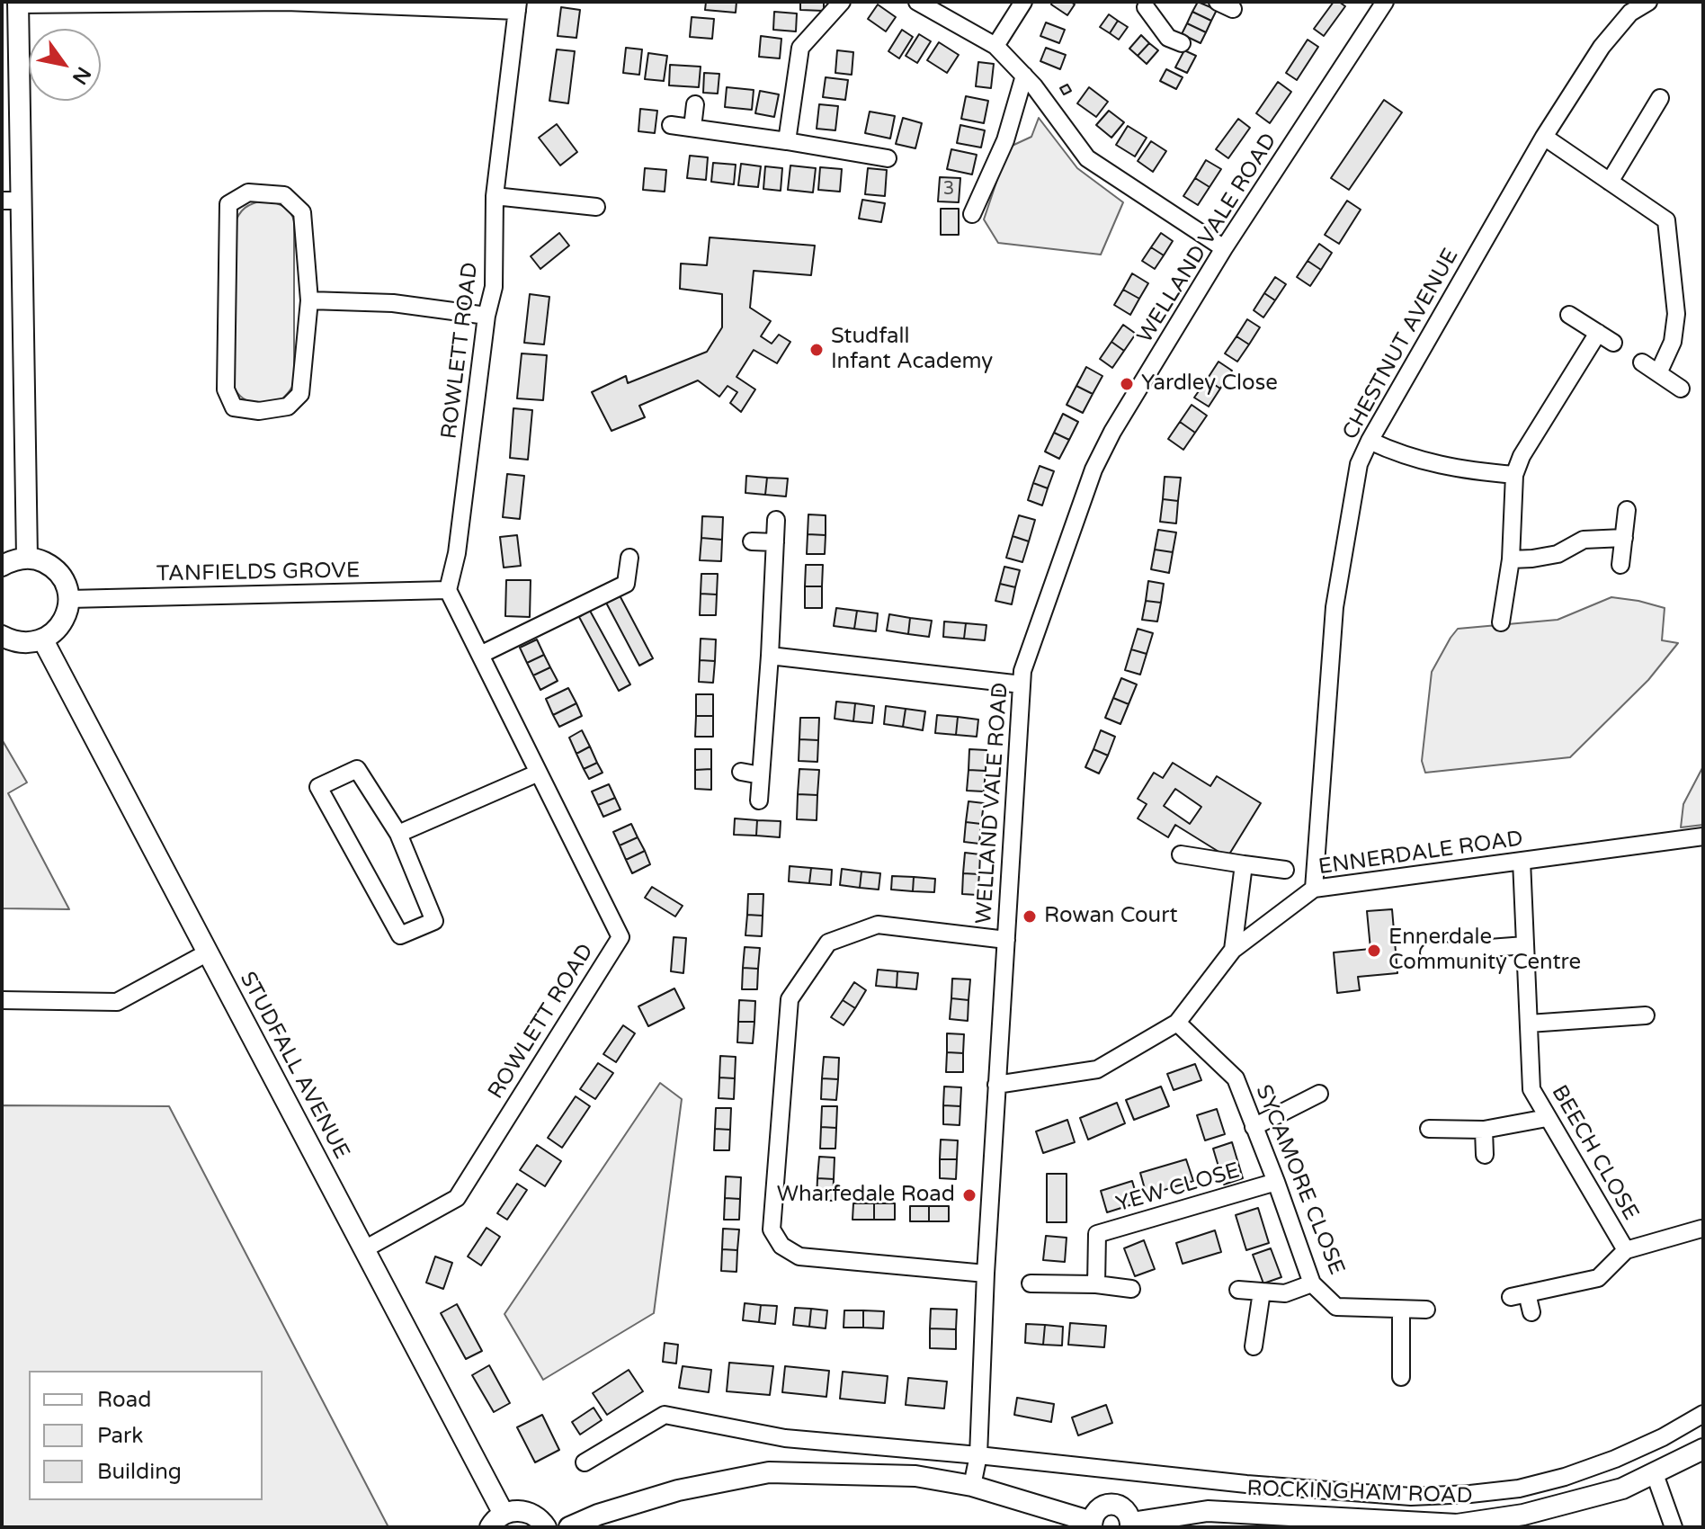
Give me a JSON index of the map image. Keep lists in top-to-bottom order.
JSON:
{
  "streets": {
    "street": [
      "WELLAND VALE ROAD",
      "CHESTNUT AVENUE",
      "ROWLETT ROAD",
      "TANFIELDS GROVE",
      "ENNERDALE ROAD",
      "STUDFALL AVENUE",
      "BEECH CLOSE",
      "SYCAMORE CLOSE",
      "YEW CLOSE",
      "ROCKINGHAM ROAD"
    ]
  },
  "crossings": [
    ["WELLAND VALE ROAD", "ENNERDALE ROAD"],
    ["CHESTNUT AVENUE", "ENNERDALE ROAD"],
    ["ROWLETT ROAD", "TANFIELDS GROVE"],
    ["ROWLETT ROAD", "STUDFALL AVENUE"],
    ["ENNERDALE ROAD", "BEECH CLOSE"],
    ["ENNERDALE ROAD", "SYCAMORE CLOSE"],
    ["SYCAMORE CLOSE", "YEW CLOSE"]
  ],
  "places": [
    "Studfall Infant Academy",
    "Yardley Close",
    "Rowan Court",
    "Ennerdale Community Centre",
    "Wharfedale Road"
  ],
  "house_numbers": ["3"],
  "legend": ["Road", "Park", "Building"],
  "north": "bottom right"
}
